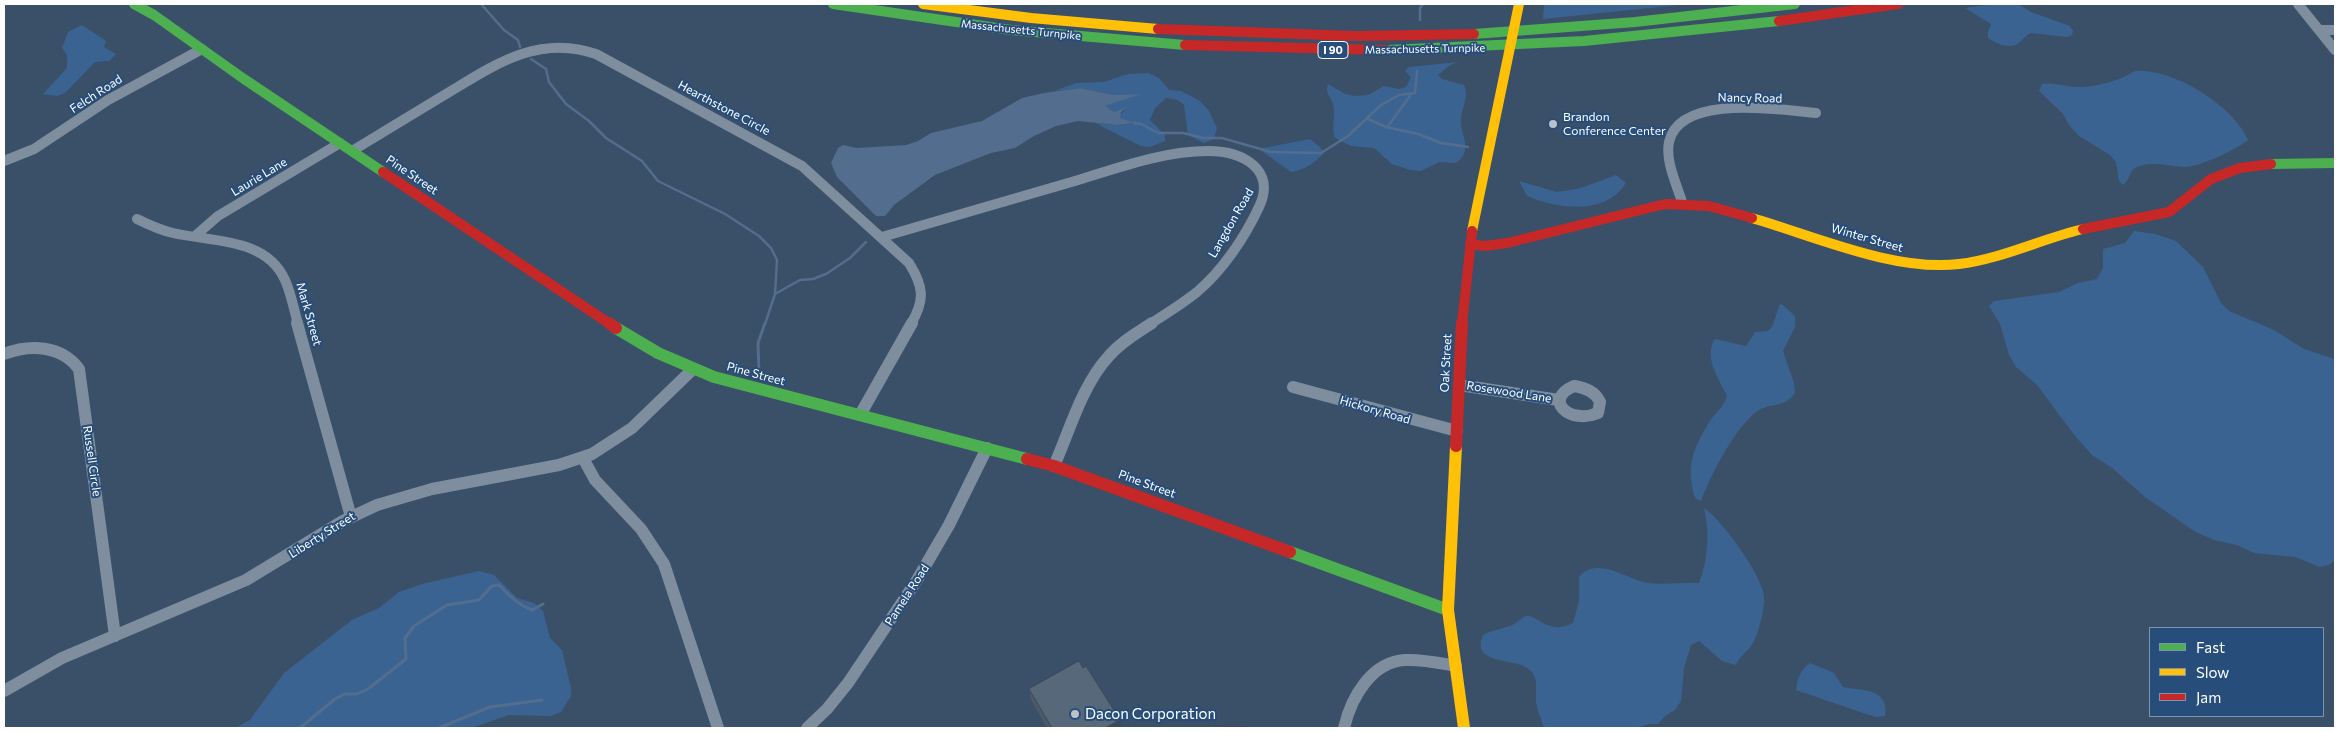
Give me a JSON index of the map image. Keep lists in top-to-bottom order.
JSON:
{
  "streets": {
    "main road": [
      "Massachusetts Turnpike",
      "I 90",
      "Pine Street",
      "Winter Street",
      "Oak Street"
    ],
    "street": [
      "Felch Road",
      "Nancy Road",
      "Hearthstone Circle",
      "Laurie Lane",
      "Langdon Road",
      "Mark Street",
      "Rosewood Lane",
      "Hickory Road",
      "Russell Circle",
      "Liberty Street",
      "Pamela Road"
    ]
  },
  "crossings": [
    ["Felch Road", "Pine Street"],
    ["Nancy Road", "Winter Street"],
    ["Hearthstone Circle", "Pine Street"],
    ["Hearthstone Circle", "Langdon Road"],
    ["Pine Street", "Laurie Lane"],
    ["Pine Street", "Langdon Road"],
    ["Pine Street", "Oak Street"],
    ["Pine Street", "Liberty Street"],
    ["Pine Street", "Pamela Road"],
    ["Laurie Lane", "Mark Street"],
    ["Winter Street", "Oak Street"],
    ["Mark Street", "Liberty Street"],
    ["Oak Street", "Rosewood Lane"],
    ["Oak Street", "Hickory Road"],
    ["Russell Circle", "Liberty Street"]
  ],
  "places": ["Brandon Conference Center", "Dacon Corporation"],
  "legend": ["Fast", "Slow", "Jam"]
}
